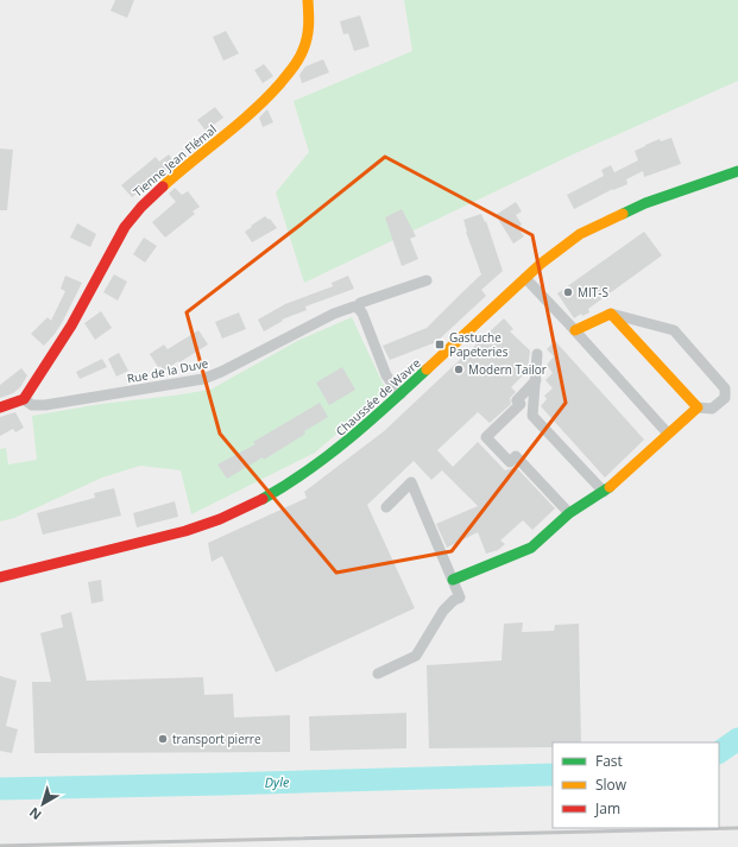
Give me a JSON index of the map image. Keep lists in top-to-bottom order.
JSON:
{
  "streets": {
    "street": ["Tienne Jean Flémal", "Rue de la Duve", "Chaussée de Wavre"]
  },
  "crossings": [
    ["Tienne Jean Flémal", "Rue de la Duve"]
  ],
  "water": ["Dyle"],
  "places": {
    "other": ["MIT-S", "Modern Tailor", "transport pierre"],
    "transit": ["Gastuche Papeteries"]
  },
  "legend": ["Fast", "Slow", "Jam"],
  "north": "bottom left"
}
